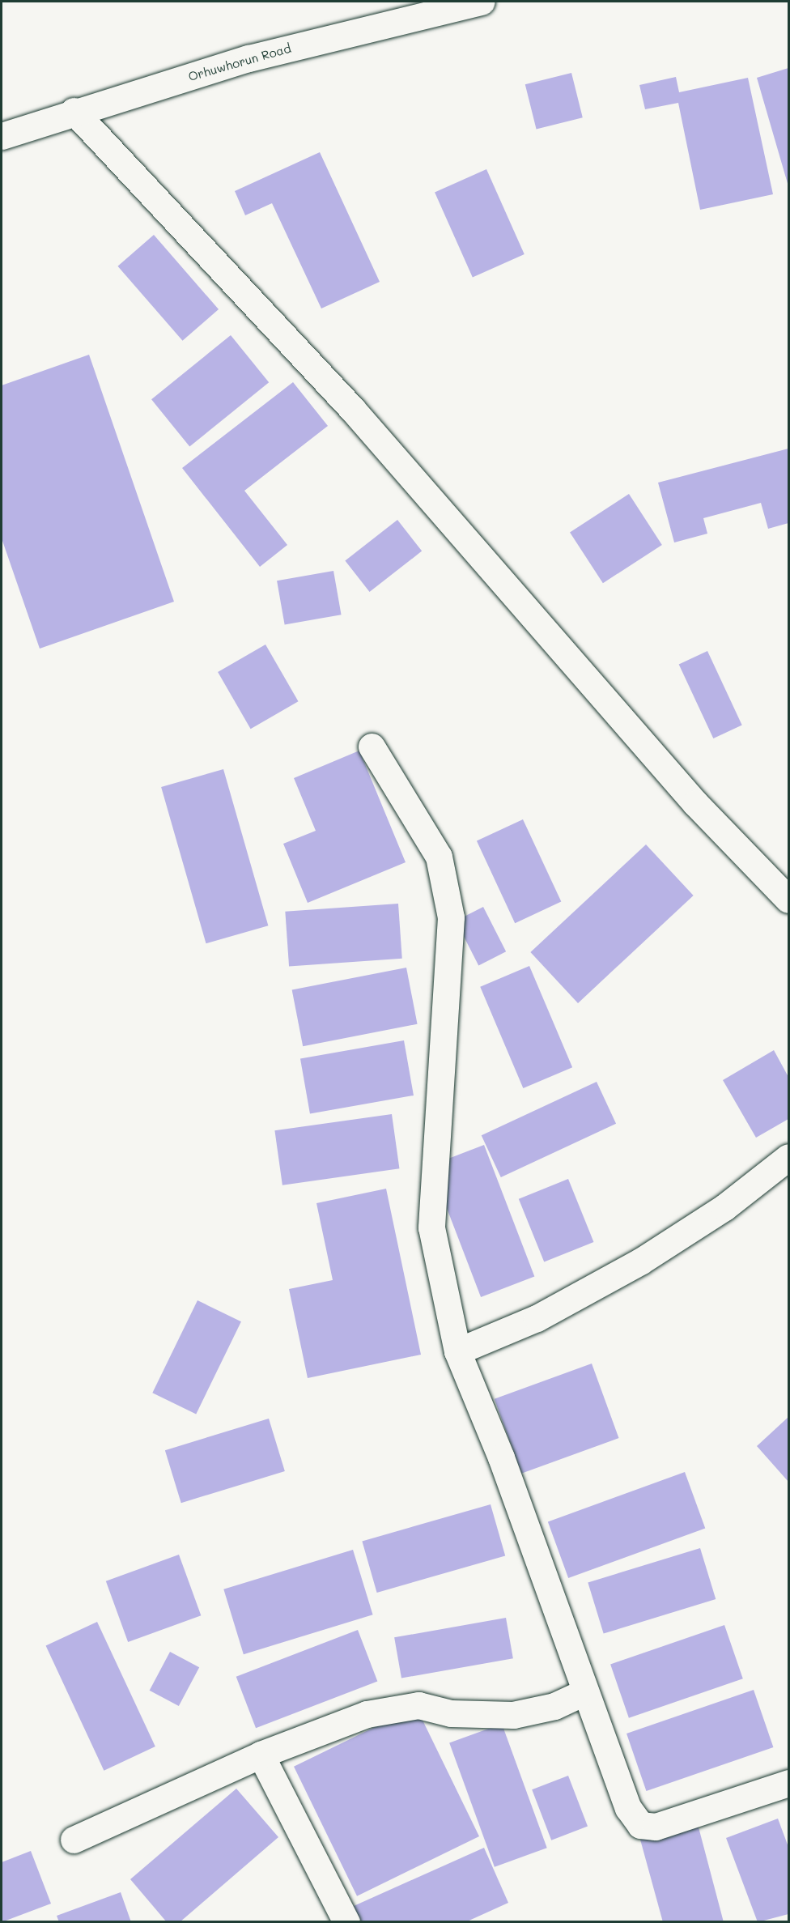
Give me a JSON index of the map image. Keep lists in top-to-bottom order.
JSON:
{
  "streets": {
    "street": ["Orhuwhorun Road"]
  }
}
